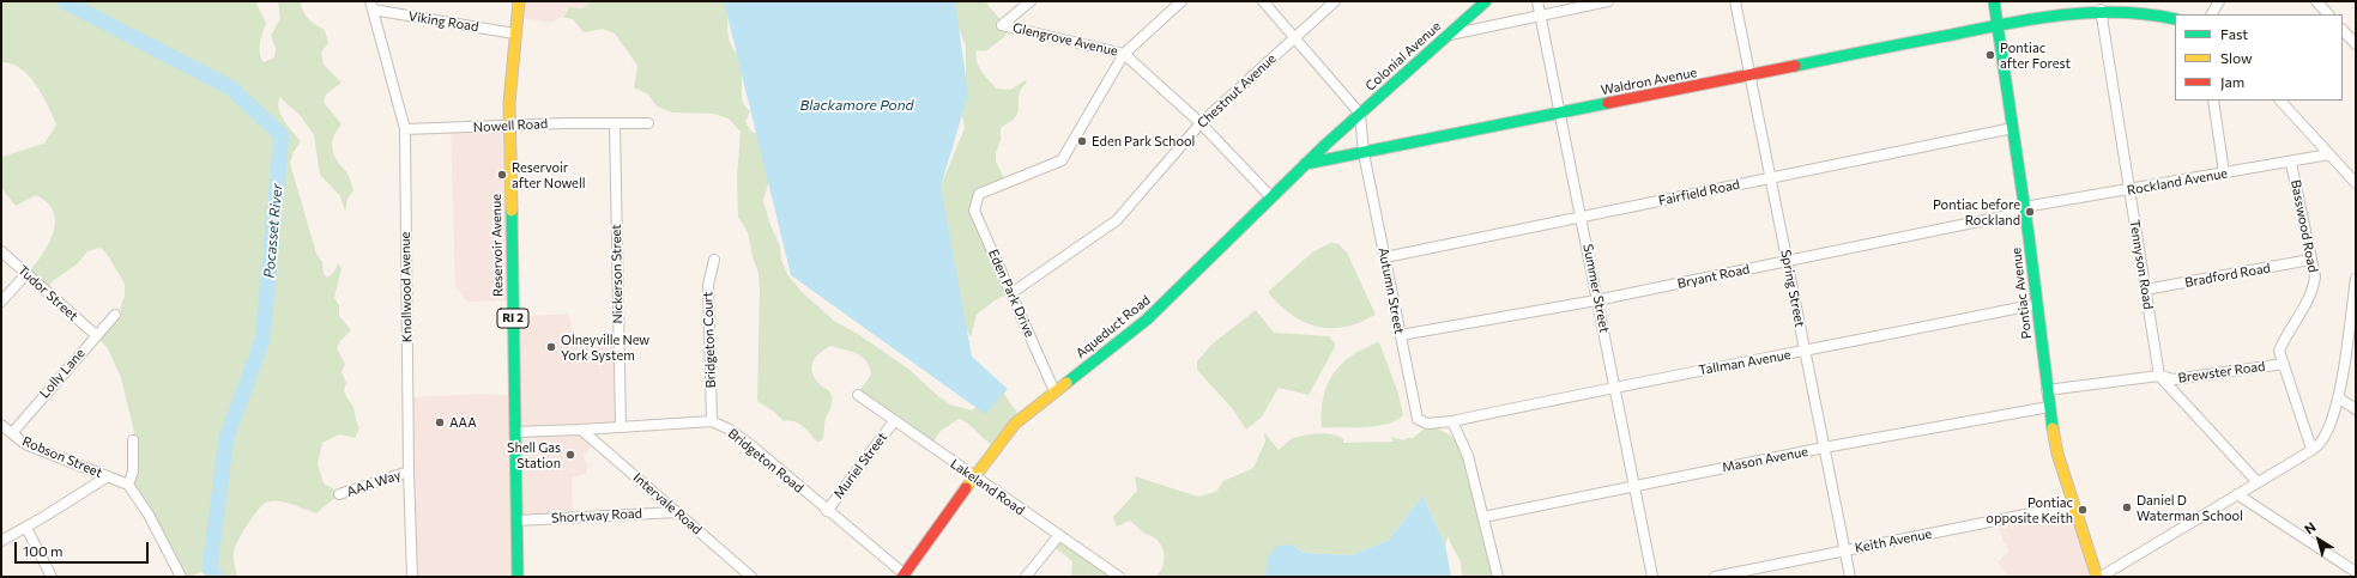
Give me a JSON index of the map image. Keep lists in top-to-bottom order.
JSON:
{
  "streets": {
    "street": [
      "Viking Road",
      "Glengrove Avenue",
      "Colonial Avenue",
      "Waldron Avenue",
      "Chestnut Avenue",
      "Nowell Road",
      "Rockland Avenue",
      "Fairfield Road",
      "Basswood Road",
      "Reservoir Avenue",
      "Tennyson Road",
      "Nickerson Street",
      "Bradford Road",
      "Bryant Road",
      "Knollwood Avenue",
      "Summer Street",
      "Spring Street",
      "Autumn Street",
      "Tudor Street",
      "Eden Park Drive",
      "Pontiac Avenue",
      "RI 2",
      "Aqueduct Road",
      "Bridgeton Court",
      "Tallman Avenue",
      "Brewster Road",
      "Lolly Lane",
      "Robson Street",
      "Mason Avenue",
      "Bridgeton Road",
      "Muriel Street",
      "AAA Way",
      "Lakeland Road",
      "Intervale Road",
      "Shortway Road",
      "Keith Avenue"
    ]
  },
  "crossings": [
    ["Viking Road", "Reservoir Avenue"],
    ["Viking Road", "Knollwood Avenue"],
    ["Glengrove Avenue", "Chestnut Avenue"],
    ["Glengrove Avenue", "Eden Park Drive"],
    ["Glengrove Avenue", "Aqueduct Road"],
    ["Colonial Avenue", "Autumn Street"],
    ["Colonial Avenue", "Aqueduct Road"],
    ["Waldron Avenue", "Tennyson Road"],
    ["Waldron Avenue", "Summer Street"],
    ["Waldron Avenue", "Spring Street"],
    ["Waldron Avenue", "Autumn Street"],
    ["Waldron Avenue", "Pontiac Avenue"],
    ["Waldron Avenue", "Aqueduct Road"],
    ["Chestnut Avenue", "Eden Park Drive"],
    ["Nowell Road", "Reservoir Avenue"],
    ["Nowell Road", "Nickerson Street"],
    ["Nowell Road", "Knollwood Avenue"],
    ["Rockland Avenue", "Basswood Road"],
    ["Rockland Avenue", "Tennyson Road"],
    ["Rockland Avenue", "Bryant Road"],
    ["Rockland Avenue", "Pontiac Avenue"],
    ["Fairfield Road", "Summer Street"],
    ["Fairfield Road", "Spring Street"],
    ["Fairfield Road", "Autumn Street"],
    ["Fairfield Road", "Pontiac Avenue"],
    ["Basswood Road", "Bradford Road"],
    ["Basswood Road", "Brewster Road"],
    ["Reservoir Avenue", "Shortway Road"],
    ["Tennyson Road", "Bradford Road"],
    ["Tennyson Road", "Brewster Road"],
    ["Bryant Road", "Summer Street"],
    ["Bryant Road", "Spring Street"],
    ["Bryant Road", "Autumn Street"],
    ["Bryant Road", "Pontiac Avenue"],
    ["Knollwood Avenue", "AAA Way"],
    ["Summer Street", "Tallman Avenue"],
    ["Summer Street", "Mason Avenue"],
    ["Spring Street", "Tallman Avenue"],
    ["Spring Street", "Mason Avenue"],
    ["Spring Street", "Keith Avenue"],
    ["Autumn Street", "Aqueduct Road"],
    ["Autumn Street", "Tallman Avenue"],
    ["Tudor Street", "Lolly Lane"],
    ["Eden Park Drive", "Aqueduct Road"],
    ["Pontiac Avenue", "Tallman Avenue"],
    ["Pontiac Avenue", "Brewster Road"],
    ["Pontiac Avenue", "Mason Avenue"],
    ["Pontiac Avenue", "Keith Avenue"],
    ["Aqueduct Road", "Bridgeton Road"],
    ["Aqueduct Road", "Lakeland Road"],
    ["Bridgeton Court", "Bridgeton Road"],
    ["Lolly Lane", "Robson Street"],
    ["Bridgeton Road", "Muriel Street"],
    ["Muriel Street", "Lakeland Road"],
    ["Intervale Road", "Shortway Road"]
  ],
  "water": ["Blackamore Pond", "Pocasset River"],
  "places": [
    "Pontiac after Forest",
    "Eden Park School",
    "Reservoir after Nowell",
    "Pontiac before Rockland",
    "Olneyville New York System",
    "AAA",
    "Shell Gas Station",
    "Daniel D Waterman School",
    "Pontiac opposite Keith"
  ],
  "legend": ["Fast", "Slow", "Jam"],
  "scale_bar": "100 m",
  "north": "top left"
}
